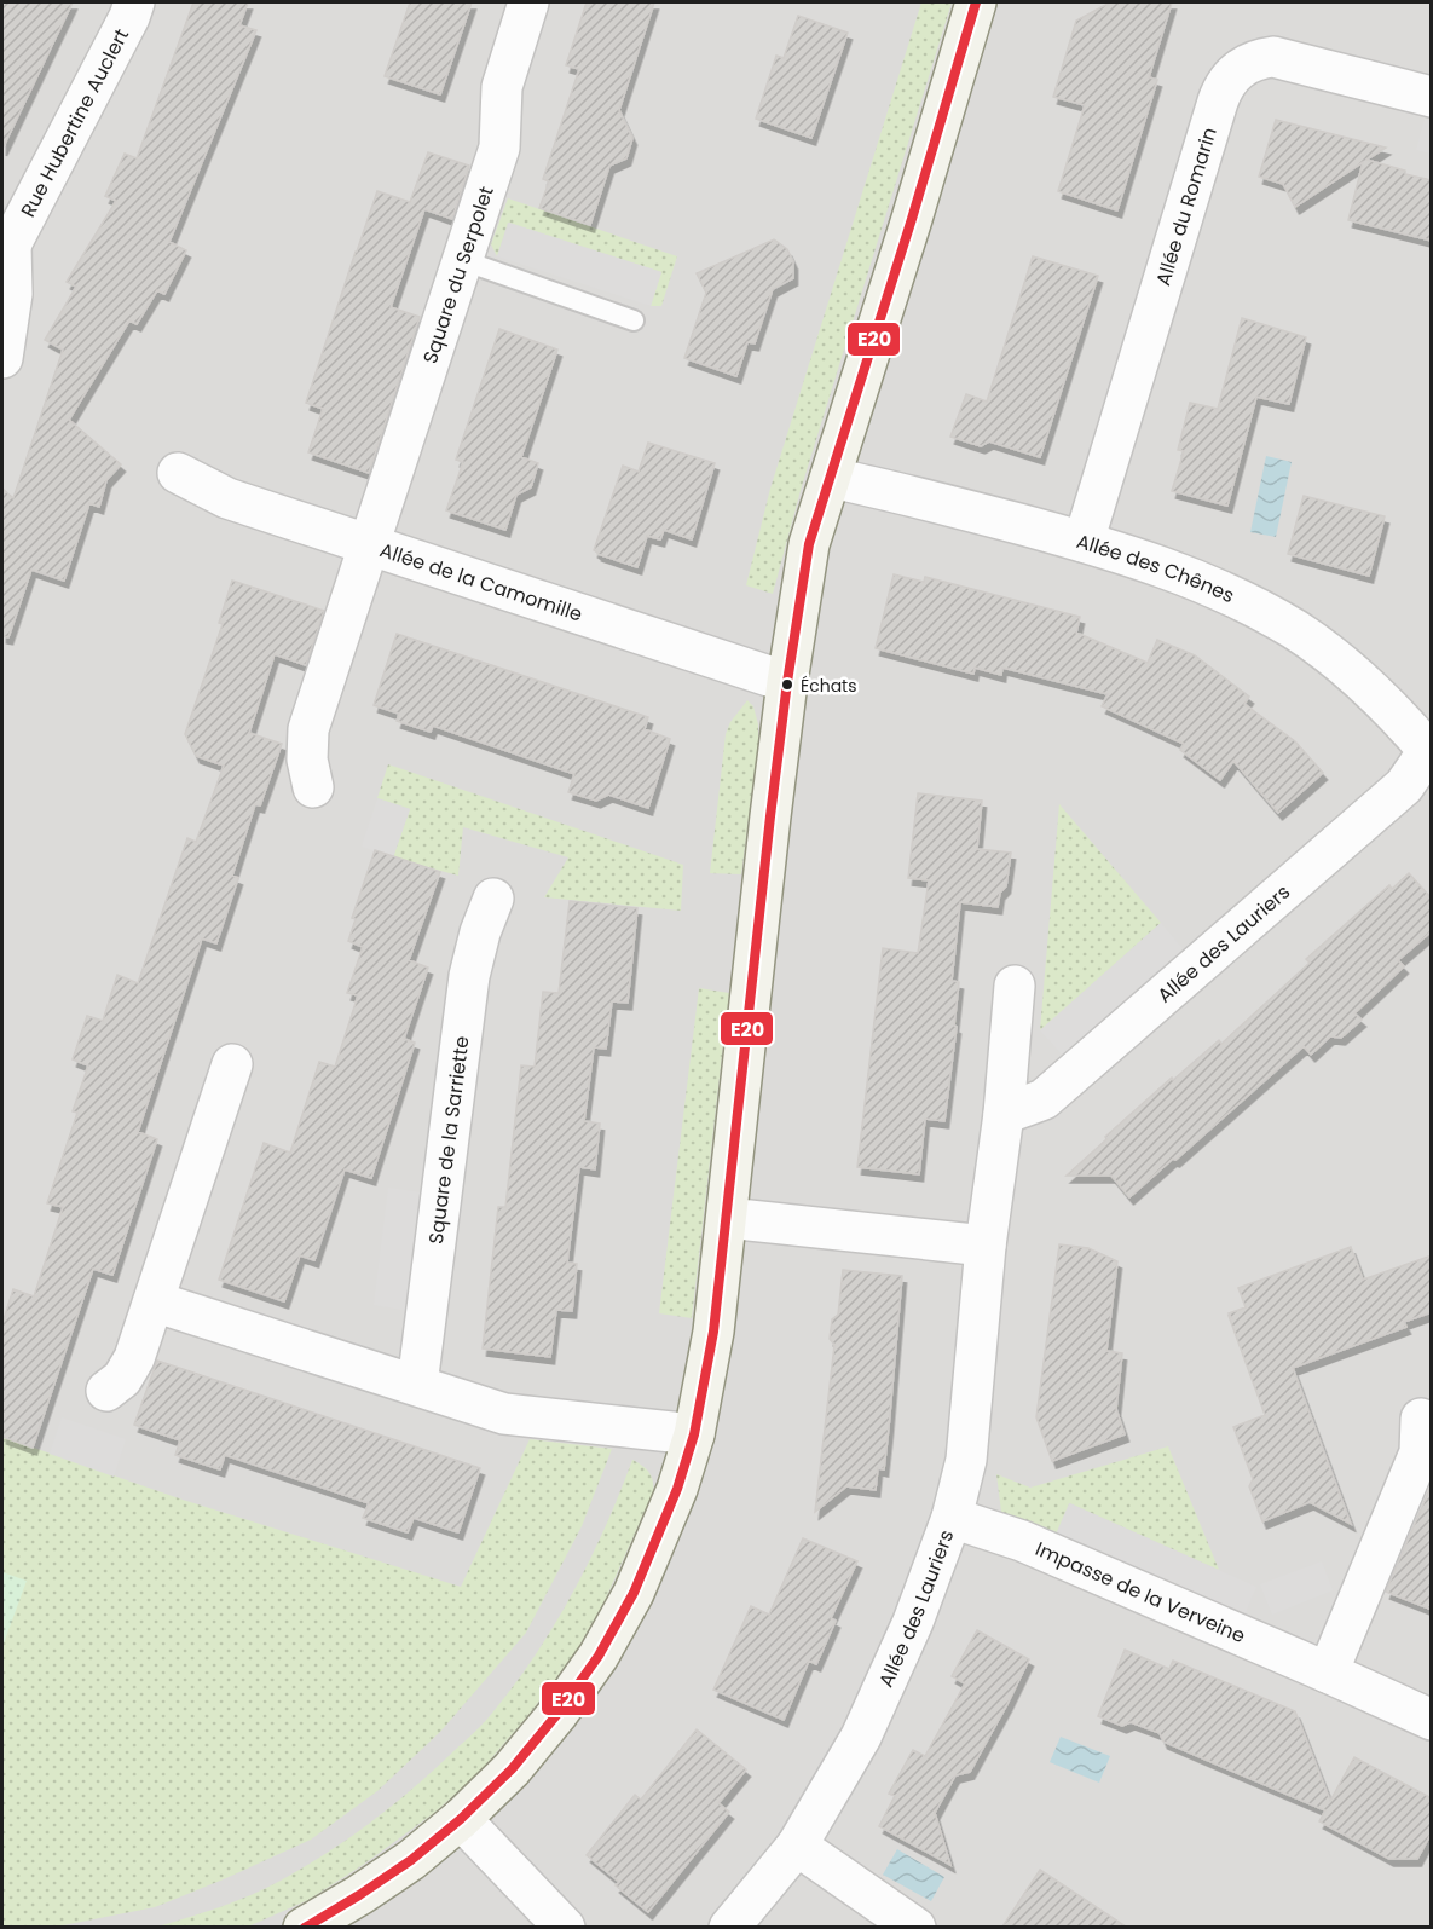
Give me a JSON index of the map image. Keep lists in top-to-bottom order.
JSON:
{
  "streets": {
    "street": [
      "Rue Hubertine Auclert",
      "Allée du Romarin",
      "Square du Serpolet",
      "Allée des Chênes",
      "Allée de la Camomille",
      "Allée des Lauriers",
      "Square de la Sarriette",
      "Impasse de la Verveine"
    ]
  },
  "crossings": [
    ["Allée du Romarin", "Allée des Chênes"],
    ["Square du Serpolet", "Allée de la Camomille"],
    ["Allée des Chênes", "Allée des Lauriers"],
    ["Allée des Lauriers", "Impasse de la Verveine"]
  ],
  "places": ["Échats"],
  "lines": ["transit line E20"]
}
